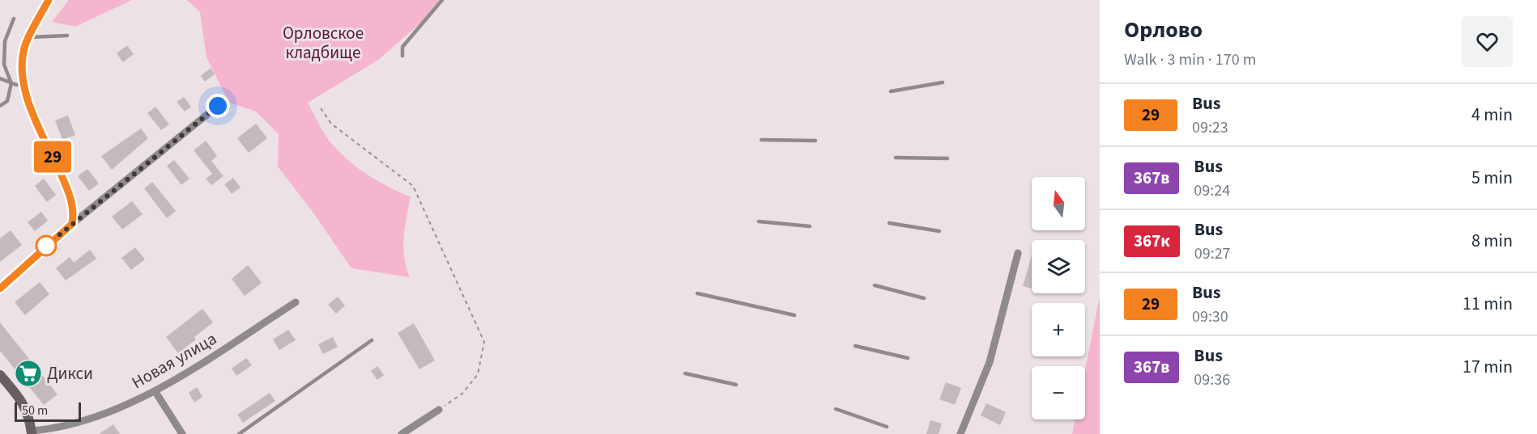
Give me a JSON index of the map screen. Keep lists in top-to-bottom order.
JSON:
{
  "streets": {
    "street": ["Новая улица"]
  },
  "parks": ["Орловское кладбище"],
  "places": {
    "supermarket": ["Дикси"]
  },
  "lines": ["bus line 29"],
  "scale_bar": "50 m",
  "north": "top",
  "page": {
    "on_map": "29",
    "heading": ["Орлово", "Walk · 3 min · 170 m"],
    "list": [
      {
        "mark": "29",
        "name": "Bus",
        "note": "09:23",
        "value": "4 min"
      },
      {
        "mark": "367в",
        "name": "Bus",
        "note": "09:24",
        "value": "5 min"
      },
      {
        "mark": "367к",
        "name": "Bus",
        "note": "09:27",
        "value": "8 min"
      },
      {
        "mark": "29",
        "name": "Bus",
        "note": "09:30",
        "value": "11 min"
      },
      {
        "mark": "367в",
        "name": "Bus",
        "note": "09:36",
        "value": "17 min"
      }
    ],
    "map_buttons": ["+", "−"],
    "scale": "50 m"
  }
}
